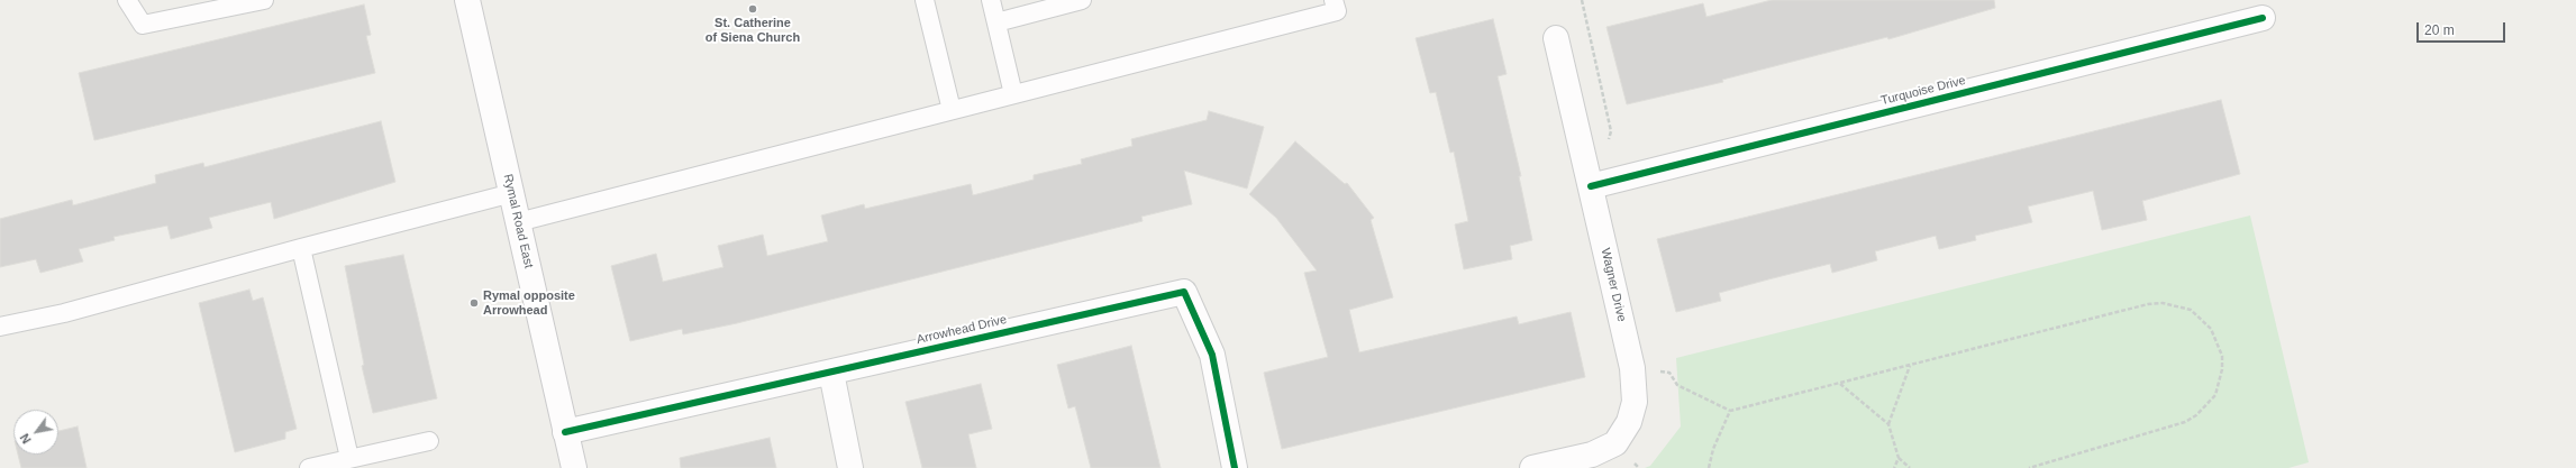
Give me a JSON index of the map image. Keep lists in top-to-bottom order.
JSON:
{
  "streets": {
    "street": [
      "Turquoise Drive",
      "Rymal Road East",
      "Wagner Drive",
      "Arrowhead Drive"
    ]
  },
  "crossings": [
    ["Turquoise Drive", "Wagner Drive"],
    ["Rymal Road East", "Arrowhead Drive"]
  ],
  "places": ["St. Catherine of Siena Church", "Rymal opposite Arrowhead"],
  "scale_bar": "20 m",
  "north": "bottom left"
}
